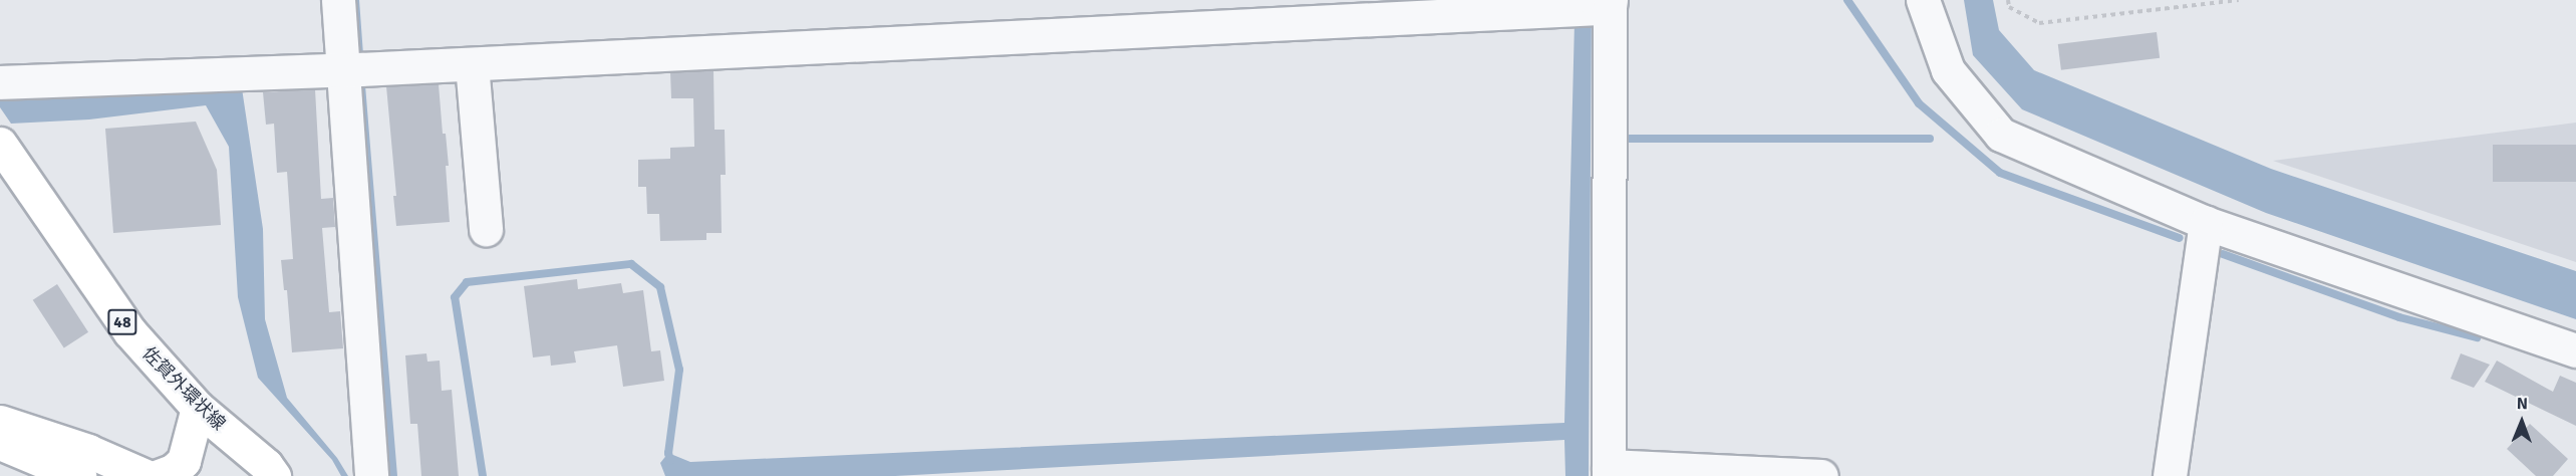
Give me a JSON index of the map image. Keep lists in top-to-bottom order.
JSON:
{
  "streets": {
    "main road": ["48", "佐賀外環状線"]
  },
  "north": "top"
}
